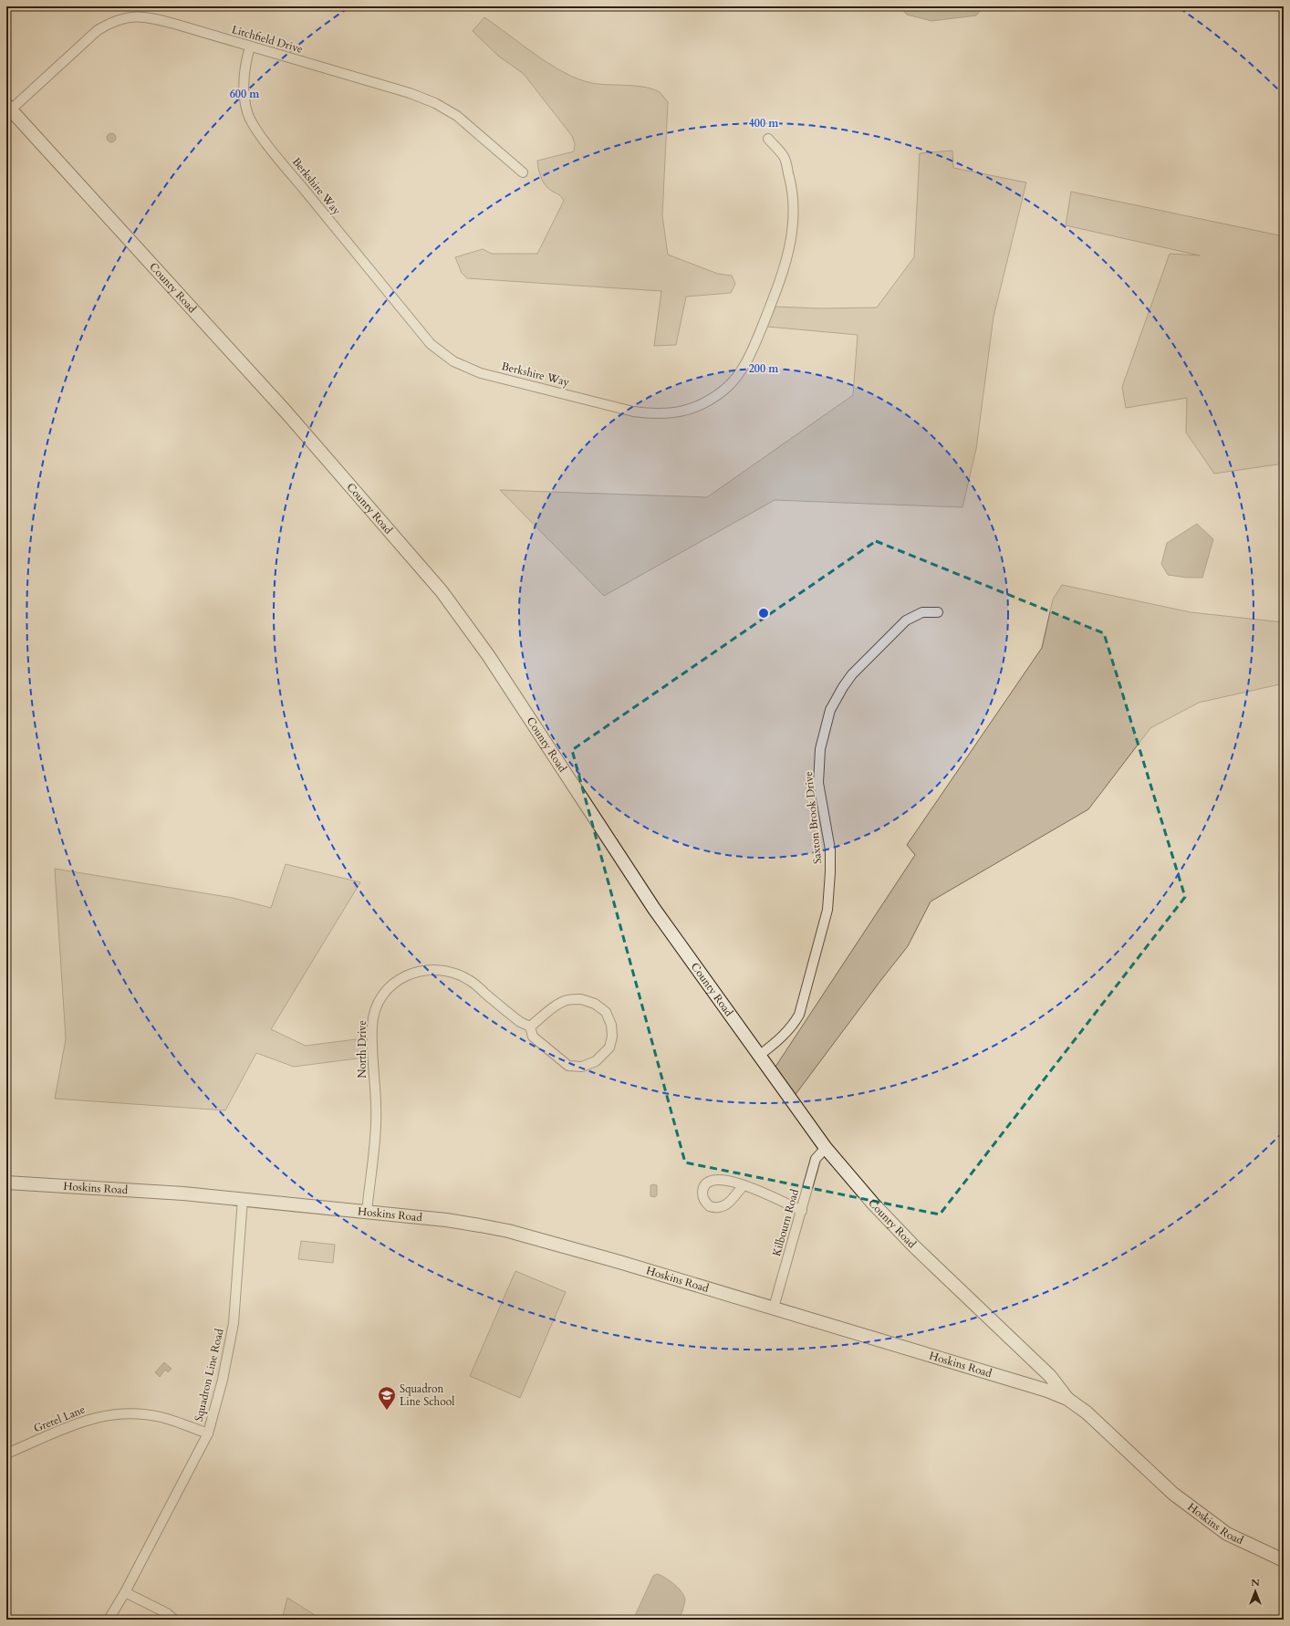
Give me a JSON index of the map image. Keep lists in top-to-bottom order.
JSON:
{
  "streets": {
    "street": [
      "Litchfield Drive",
      "Berkshire Way",
      "County Road",
      "Saxton Brook Drive",
      "North Drive",
      "Hoskins Road",
      "Kilbourn Road",
      "Squadron Line Road",
      "Gretel Lane"
    ]
  },
  "crossings": [
    ["Litchfield Drive", "Berkshire Way"],
    ["Litchfield Drive", "County Road"],
    ["County Road", "Saxton Brook Drive"],
    ["County Road", "Hoskins Road"],
    ["County Road", "Kilbourn Road"],
    ["North Drive", "Hoskins Road"],
    ["Hoskins Road", "Kilbourn Road"],
    ["Hoskins Road", "Squadron Line Road"],
    ["Squadron Line Road", "Gretel Lane"]
  ],
  "places": {
    "school or university": ["Squadron Line School"]
  },
  "north": "top",
  "rings": ["600 m", "400 m", "200 m"]
}
